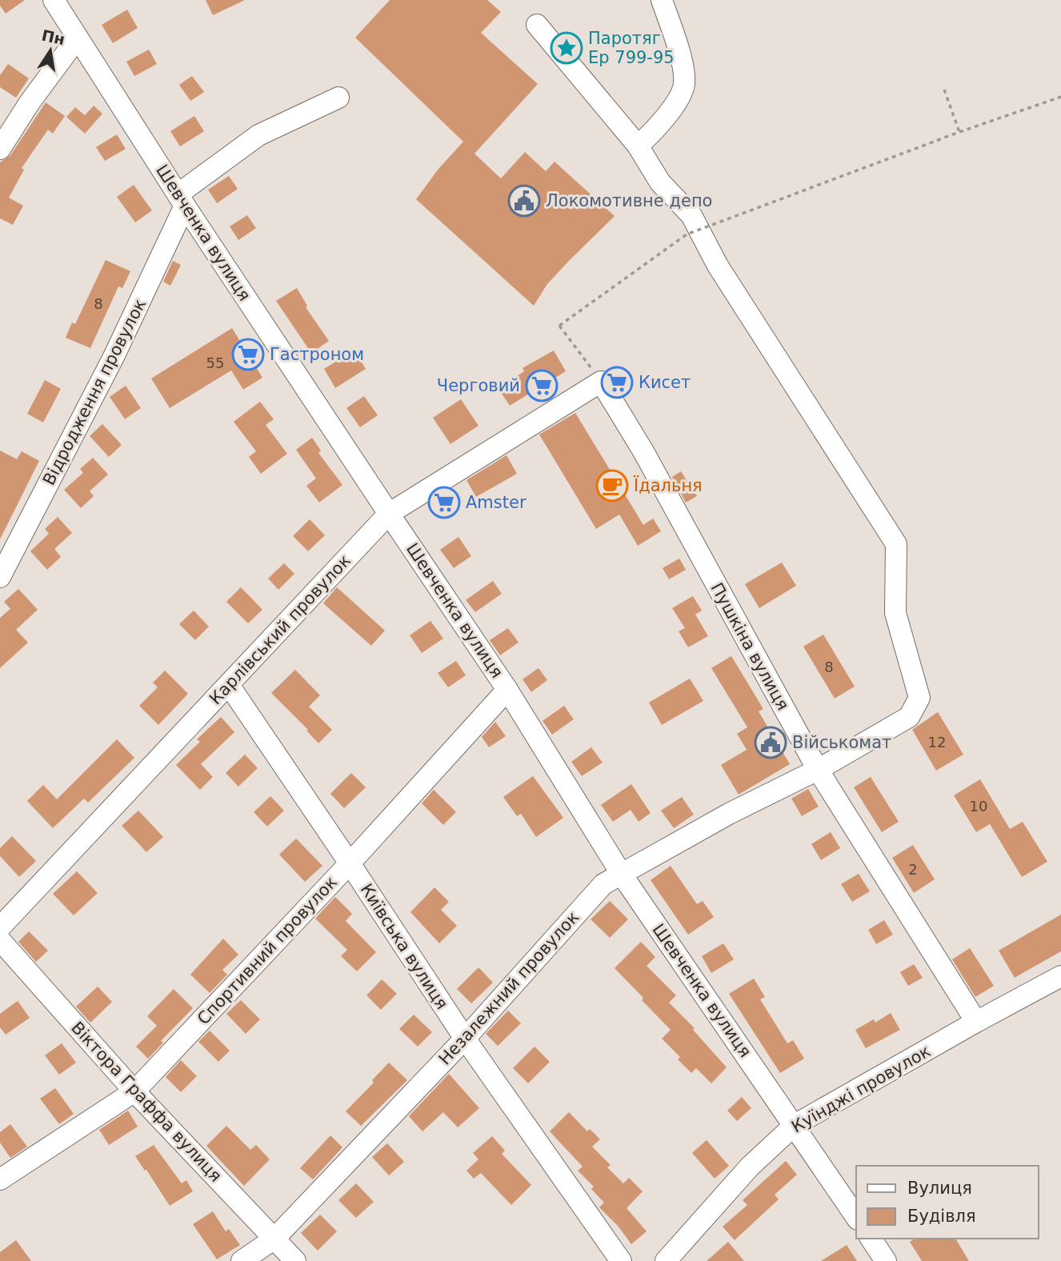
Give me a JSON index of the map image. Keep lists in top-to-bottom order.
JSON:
{
  "streets": {
    "street": [
      "Шевченка вулиця",
      "Відродження провулок",
      "Карлівський провулок",
      "Пушкіна вулиця",
      "Київська вулиця",
      "Спортивний провулок",
      "Незалежний провулок",
      "Куїнджі провулок",
      "Віктора Граффа вулиця"
    ]
  },
  "crossings": [
    ["Шевченка вулиця", "Відродження провулок"],
    ["Шевченка вулиця", "Карлівський провулок"],
    ["Шевченка вулиця", "Спортивний провулок"],
    ["Шевченка вулиця", "Незалежний провулок"],
    ["Шевченка вулиця", "Куїнджі провулок"],
    ["Карлівський провулок", "Пушкіна вулиця"],
    ["Карлівський провулок", "Київська вулиця"],
    ["Пушкіна вулиця", "Незалежний провулок"],
    ["Пушкіна вулиця", "Куїнджі провулок"],
    ["Київська вулиця", "Спортивний провулок"],
    ["Київська вулиця", "Незалежний провулок"],
    ["Спортивний провулок", "Віктора Граффа вулиця"],
    ["Незалежний провулок", "Віктора Граффа вулиця"]
  ],
  "places": {
    "place": ["Паротяг Ер 799-95"],
    "public building": ["Локомотивне депо", "Військомат"],
    "supermarket": [
      "Гастроном",
      "Кисет",
      "Черговий",
      "Amster"
    ],
    "cafe": ["Їдальня"]
  },
  "house_numbers": [
    "8",
    "55",
    "8",
    "12",
    "10",
    "2"
  ],
  "legend": ["Вулиця", "Будівля"],
  "north": "top"
}
